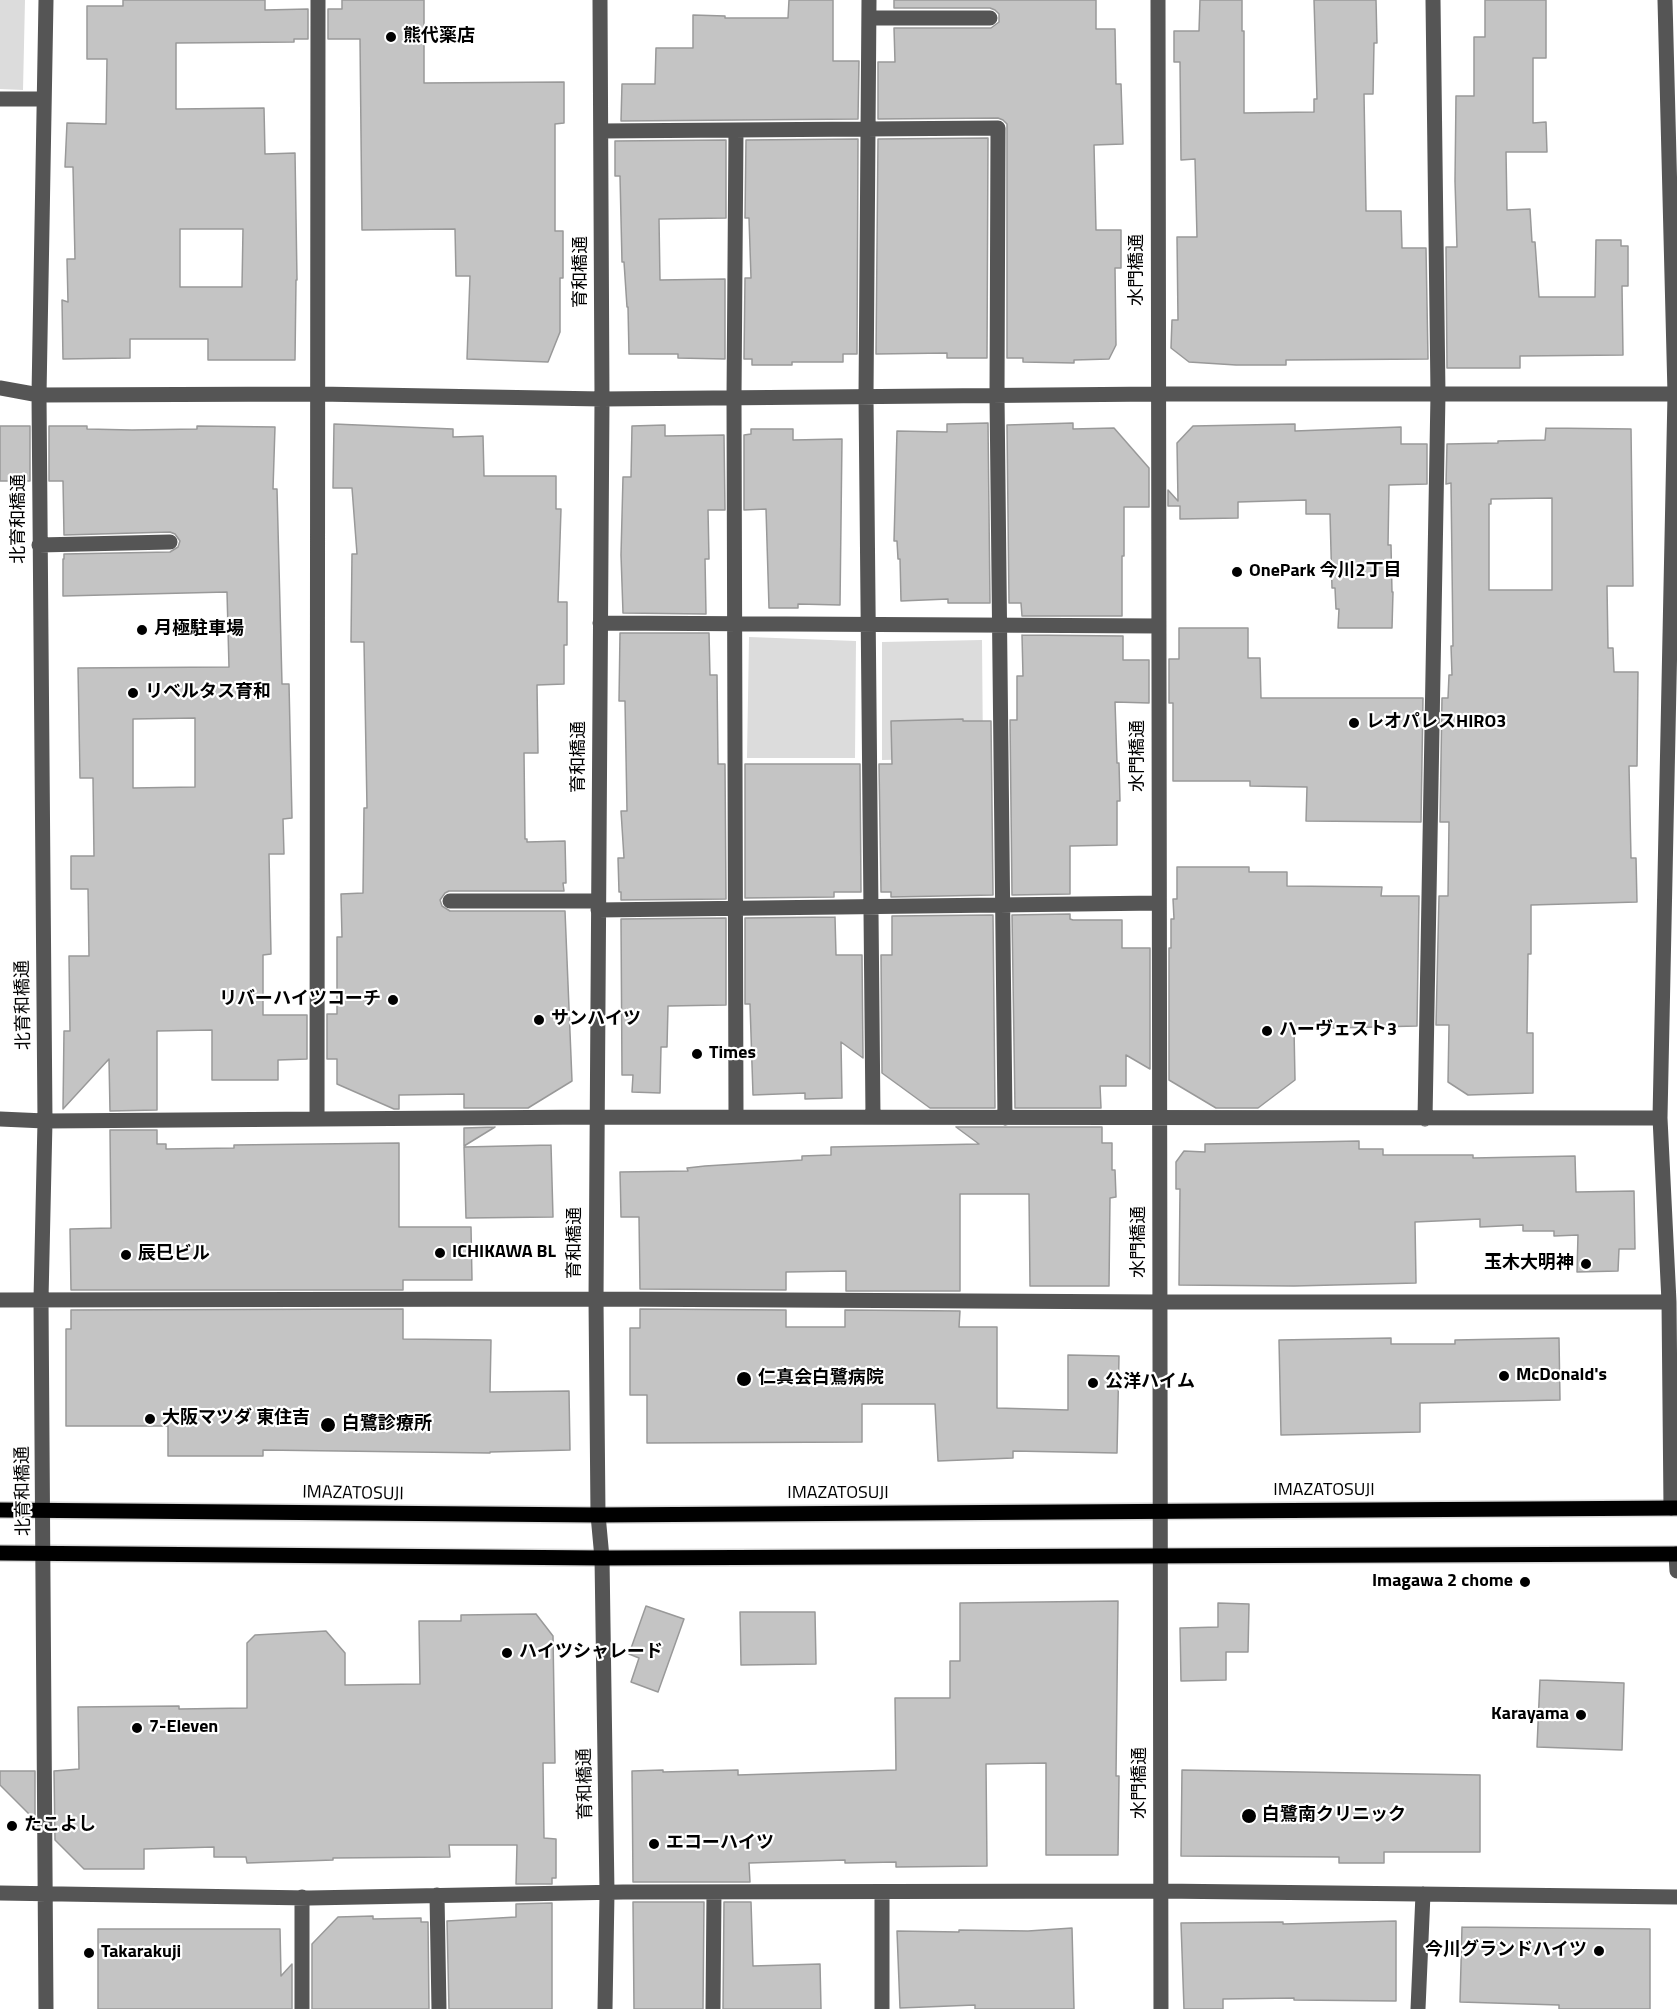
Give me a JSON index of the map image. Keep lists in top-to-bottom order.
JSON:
{
  "streets": {
    "main road": ["IMAZATOSUJI"],
    "street": ["水門橋通", "育和橋通", "北育和橋通"]
  },
  "crossings": [
    ["水門橋通", "IMAZATOSUJI"],
    ["育和橋通", "IMAZATOSUJI"],
    ["北育和橋通", "IMAZATOSUJI"]
  ],
  "places": [
    "熊代薬店",
    "OnePark 今川2丁目",
    "月極駐車場",
    "リベルタス育和",
    "レオパレスHIRO3",
    "リバーハイツコーチ",
    "サンハイツ",
    "ハーヴェスト3",
    "Times",
    "ICHIKAWA BL",
    "辰巳ビル",
    "玉木大明神",
    "McDonald's",
    "仁真会白鷺病院",
    "公洋ハイム",
    "大阪マツダ 東住吉",
    "白鷺診療所",
    "Imagawa 2 chome",
    "ハイツシャレード",
    "Karayama",
    "7-Eleven",
    "白鷺南クリニック",
    "たこよし",
    "エコーハイツ",
    "今川グランドハイツ",
    "Takarakuji"
  ]
}
